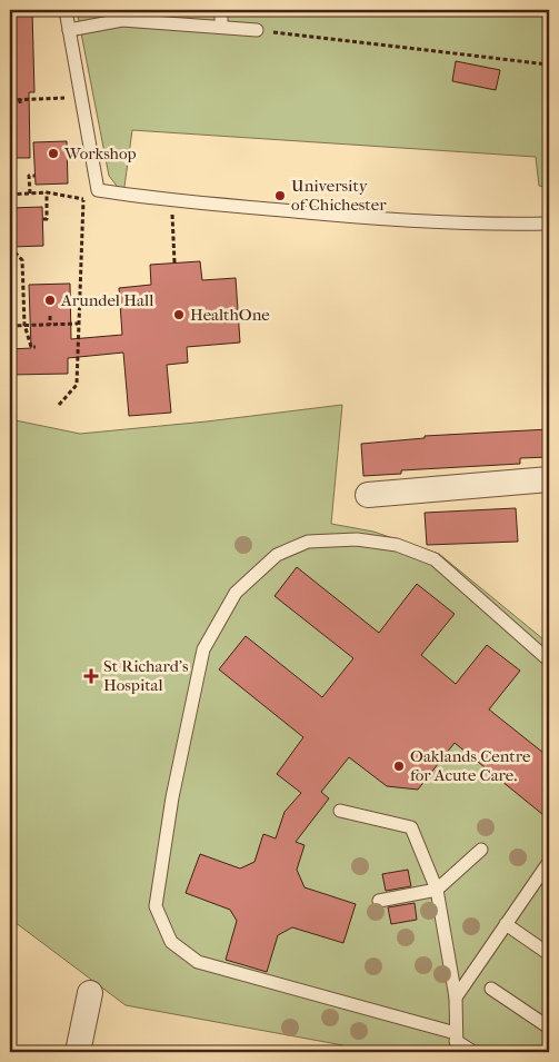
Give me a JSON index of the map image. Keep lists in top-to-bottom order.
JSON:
{
  "places": {
    "other": [
      "Workshop",
      "University of Chichester",
      "Arundel Hall",
      "HealthOne",
      "Oaklands Centre for Acute Care."
    ],
    "health": ["St Richard's Hospital"]
  }
}
